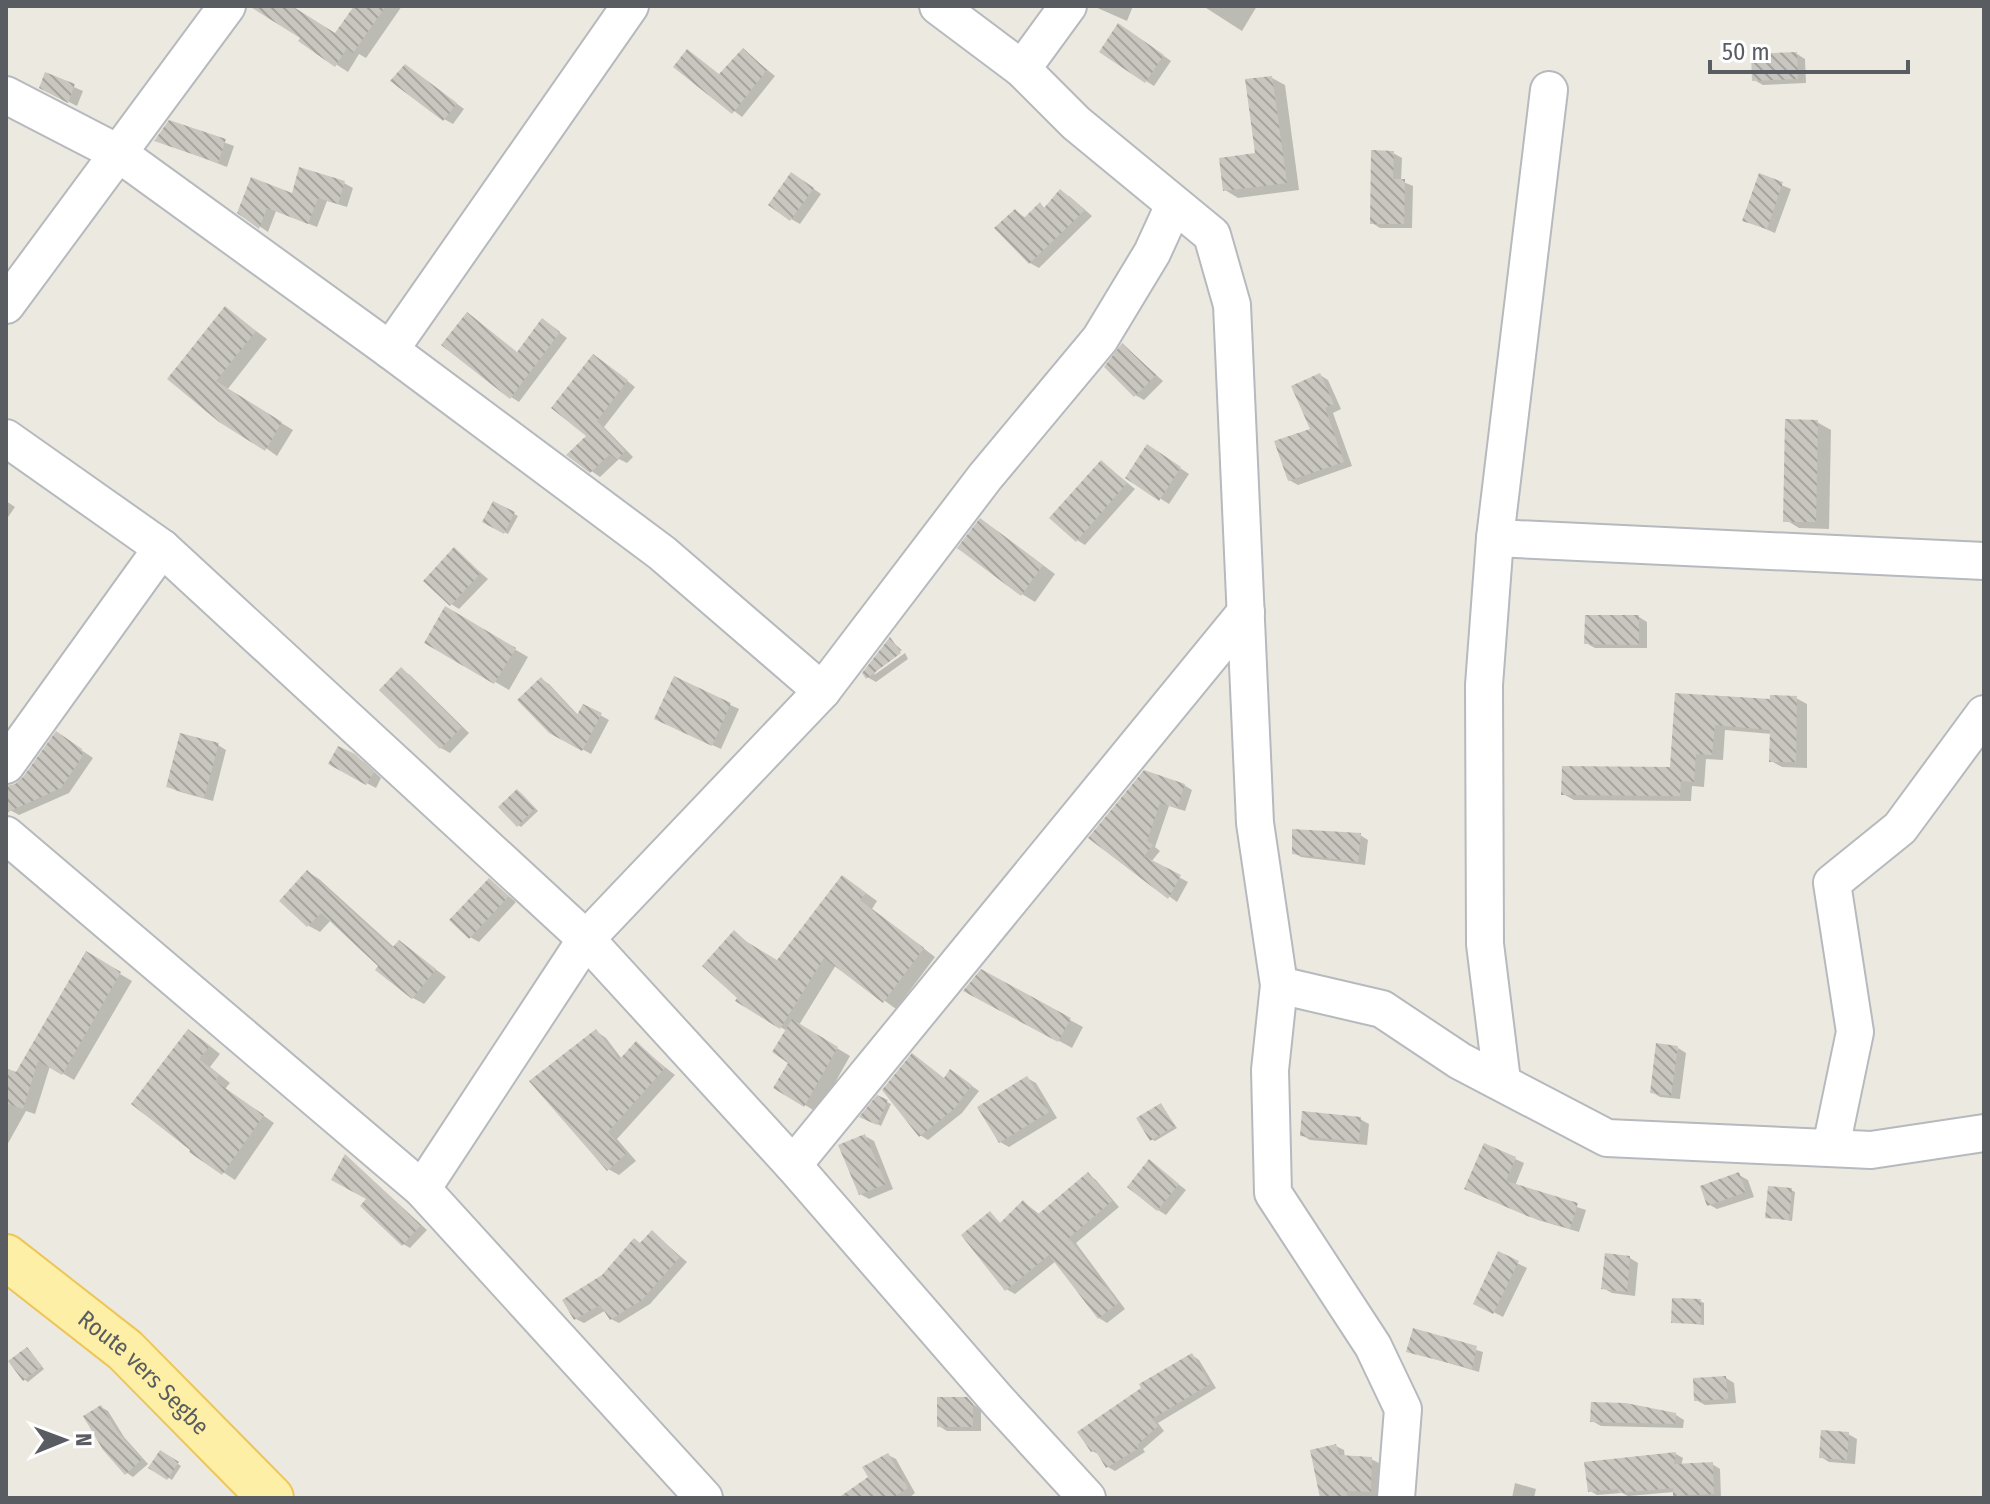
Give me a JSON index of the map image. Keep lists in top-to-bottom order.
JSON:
{
  "streets": {
    "main road": ["Route vers Segbe"]
  },
  "scale_bar": "50 m",
  "north": "right"
}
